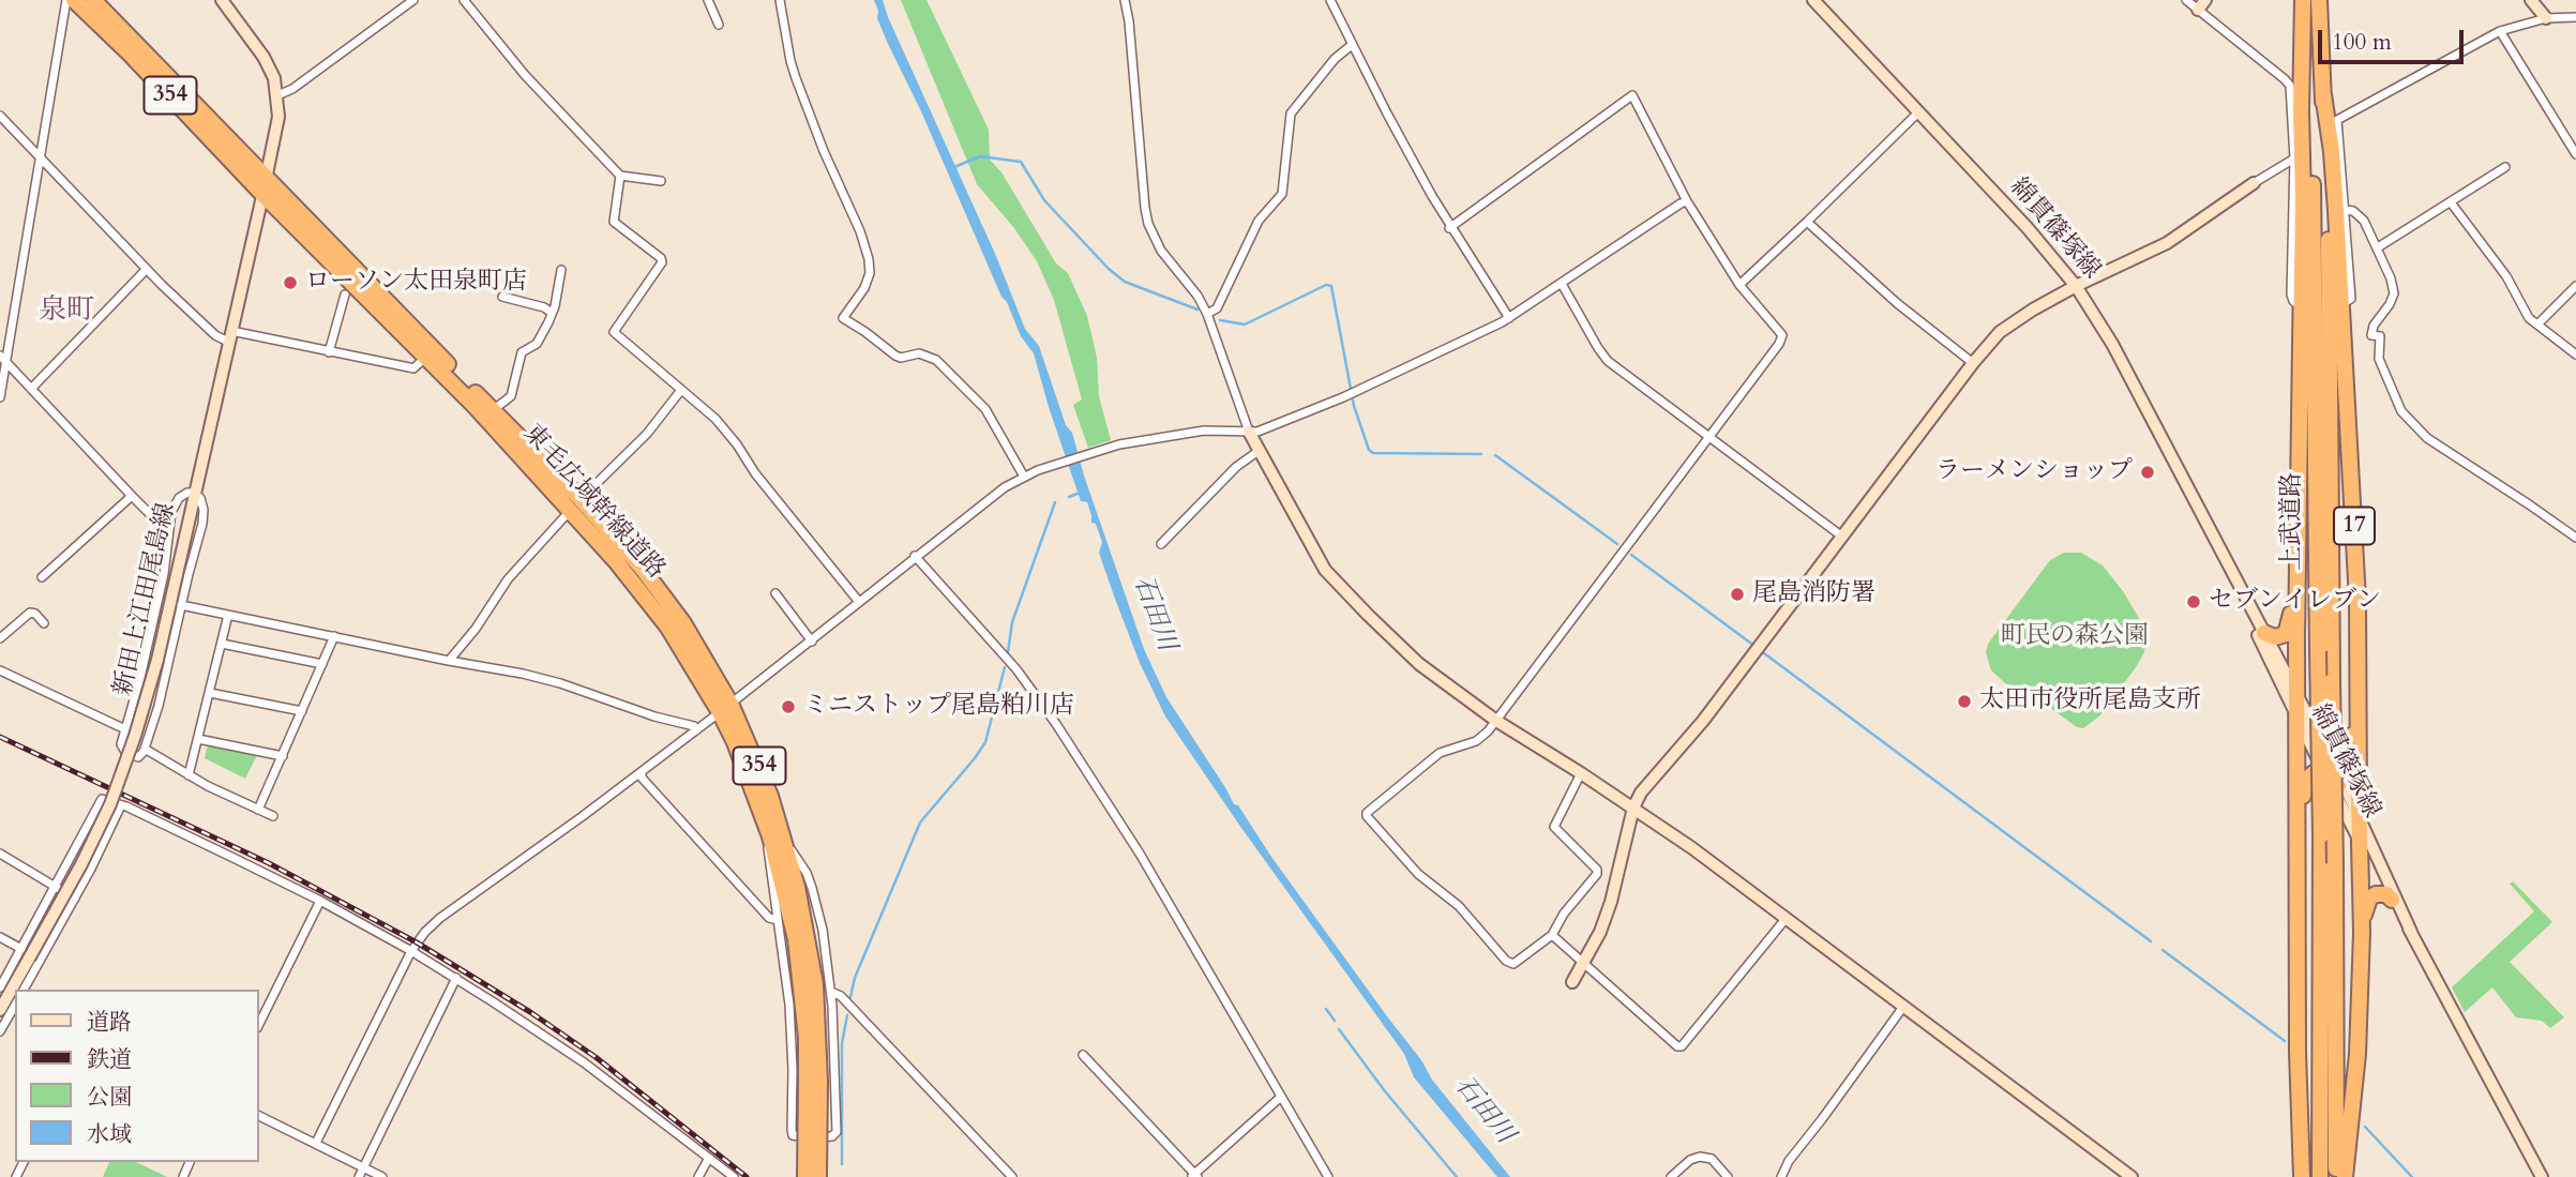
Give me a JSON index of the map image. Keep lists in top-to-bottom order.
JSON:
{
  "streets": {
    "highway": [
      "354",
      "東毛広域幹線道路",
      "上武道路",
      "17"
    ],
    "main road": ["綿貫篠塚線", "新田上江田尾島線"]
  },
  "crossings": [
    ["綿貫篠塚線", "17"],
    ["東毛広域幹線道路", "新田上江田尾島線"],
    ["上武道路", "17"]
  ],
  "districts": ["泉町"],
  "water": ["石田川"],
  "parks": ["町民の森公園"],
  "places": [
    "ローソン太田泉町店",
    "ラーメンショップ",
    "尾島消防署",
    "セブンイレブン",
    "太田市役所尾島支所",
    "ミニストップ尾島粕川店"
  ],
  "legend": [
    "道路",
    "鉄道",
    "公園",
    "水域"
  ],
  "scale_bar": "100 m"
}
